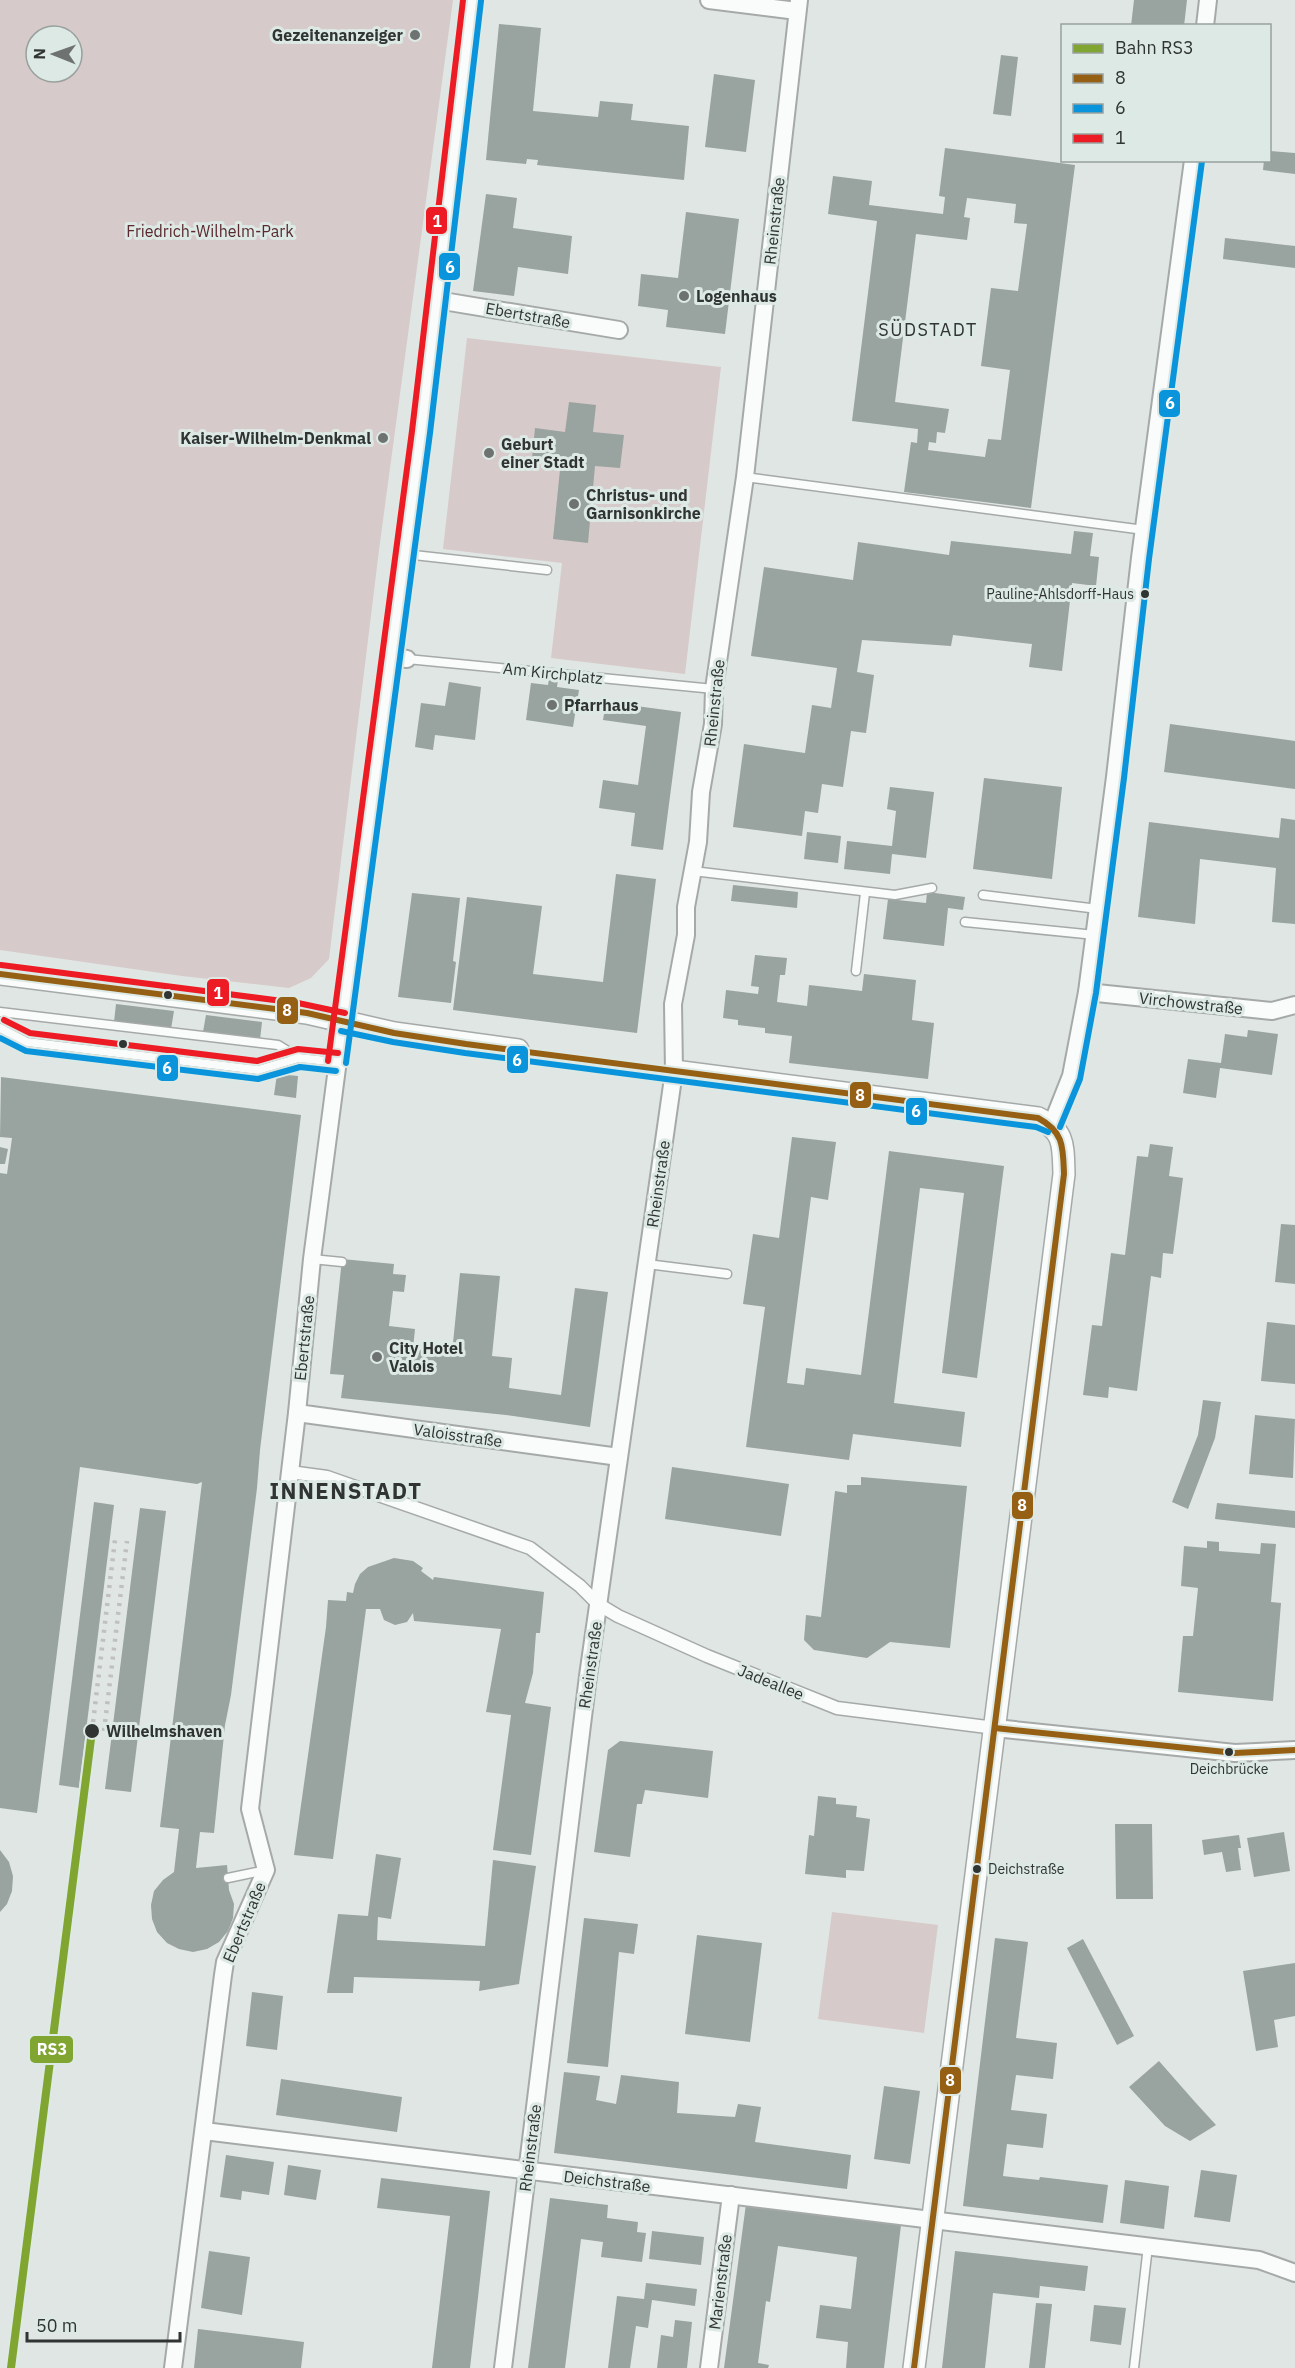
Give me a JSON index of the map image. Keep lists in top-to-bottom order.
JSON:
{
  "streets": {
    "street": [
      "Rheinstraße",
      "Ebertstraße",
      "Virchowstraße",
      "Valoisstraße",
      "Jadeallee",
      "Deichstraße",
      "Marienstraße"
    ],
    "lane": ["Am Kirchplatz"]
  },
  "crossings": [
    ["Rheinstraße", "Am Kirchplatz"],
    ["Rheinstraße", "Valoisstraße"],
    ["Rheinstraße", "Jadeallee"],
    ["Rheinstraße", "Deichstraße"],
    ["Ebertstraße", "Am Kirchplatz"],
    ["Ebertstraße", "Valoisstraße"],
    ["Ebertstraße", "Jadeallee"],
    ["Ebertstraße", "Deichstraße"],
    ["Deichstraße", "Marienstraße"]
  ],
  "districts": ["SÜDSTADT", "INNENSTADT"],
  "parks": ["Friedrich-Wilhelm-Park"],
  "places": [
    "Gezeitenanzeiger",
    "Logenhaus",
    "Kaiser-Wilhelm-Denkmal",
    "Geburt einer Stadt",
    "Christus- und Garnisonkirche",
    "Pauline-Ahlsdorff-Haus",
    "Pfarrhaus",
    "City Hotel Valois",
    "Wilhelmshaven",
    "Deichbrücke",
    "Deichstraße"
  ],
  "lines": [
    "transit line 1",
    "transit line 6",
    "transit line 8",
    "rail line RS3"
  ],
  "legend": [
    "Bahn RS3",
    "8",
    "6",
    "1"
  ],
  "scale_bar": "50 m",
  "north": "left"
}
